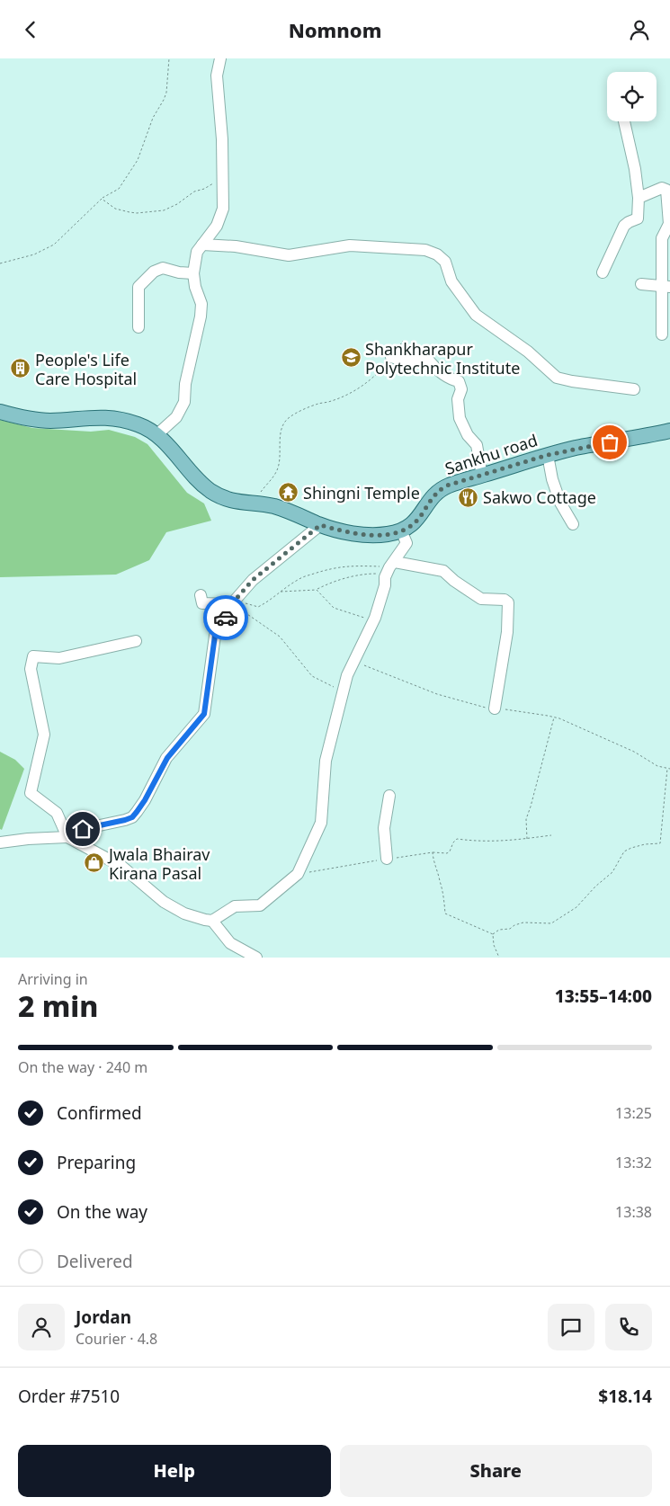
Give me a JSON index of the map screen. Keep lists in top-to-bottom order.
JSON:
{
  "streets": {
    "main road": ["Sankhu road"]
  },
  "places": {
    "school or university": ["Shankharapur Polytechnic Institute"],
    "building": ["People's Life Care Hospital"],
    "temple": ["Shingni Temple"],
    "restaurant": ["Sakwo Cottage"],
    "shop": ["Jwala Bhairav Kirana Pasal"]
  },
  "page": {
    "header": "Nomnom",
    "heading": ["2 min", "Arriving in", "13:55–14:00"],
    "panel": [
      "Jordan",
      "Courier · 4.8",
      "Order #7510",
      "$18.14"
    ],
    "bar": "On the way · 240 m",
    "list": [
      ["Confirmed", "13:25"],
      ["Preparing", "13:32"],
      ["On the way", "13:38"],
      "Delivered"
    ],
    "buttons": ["Help", "Share"]
  }
}
